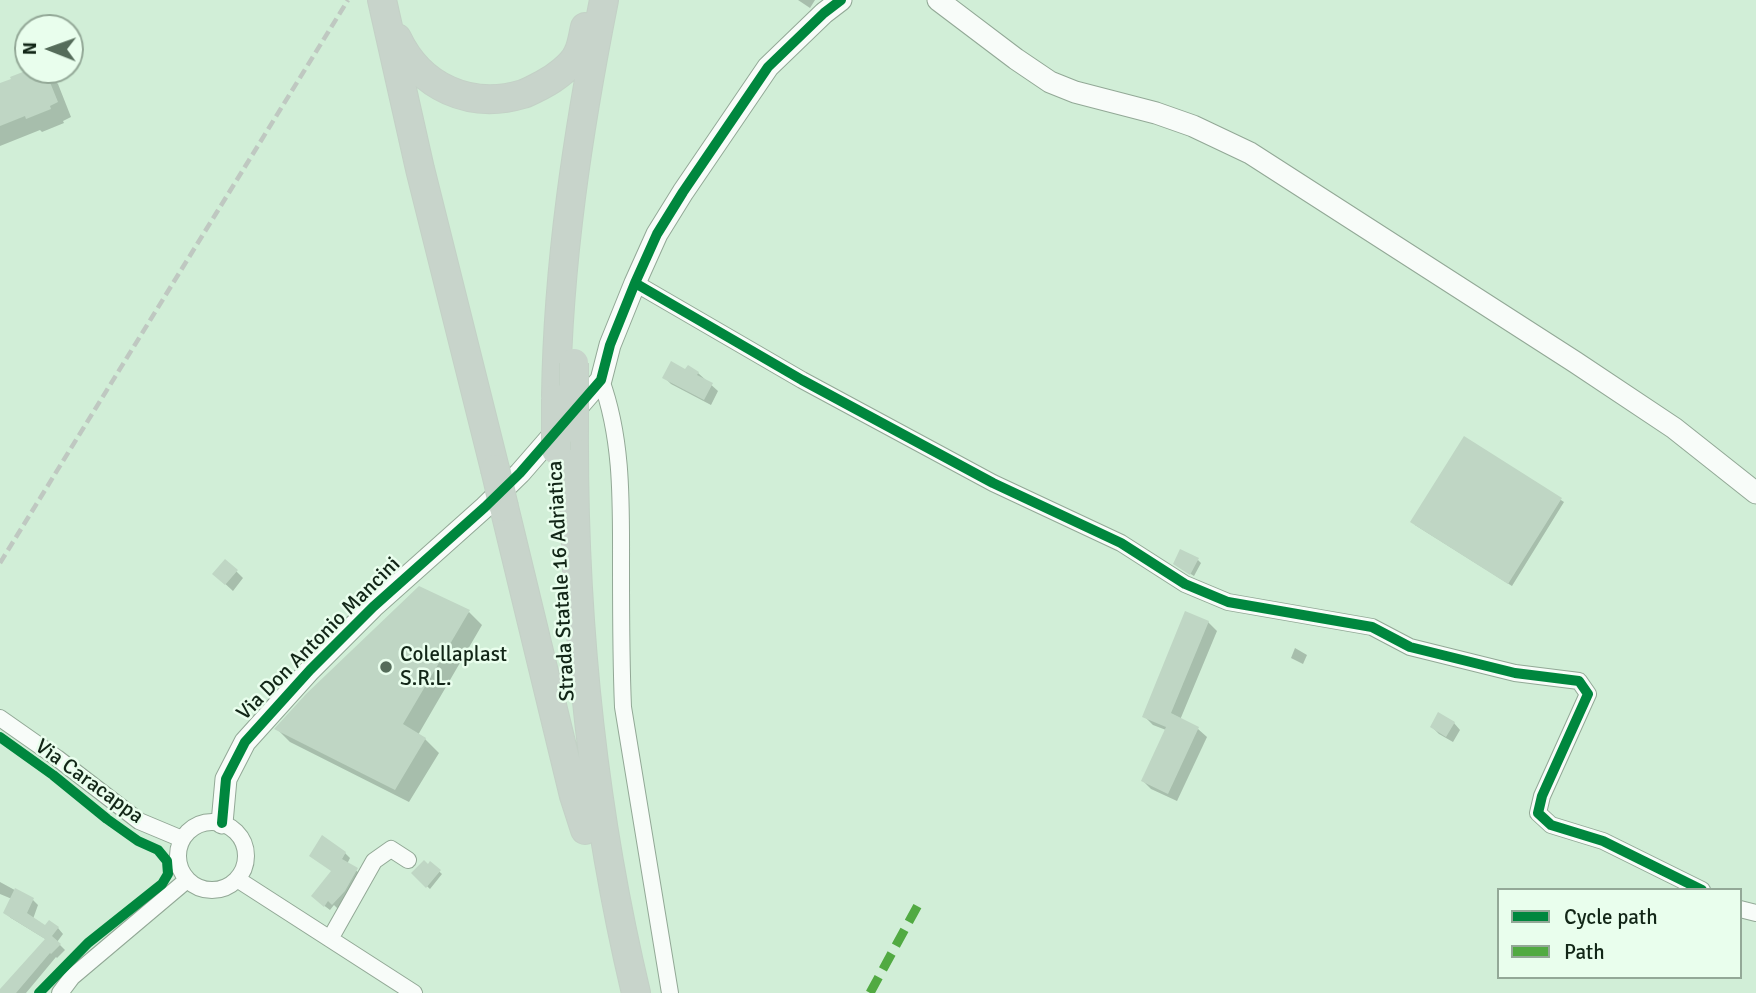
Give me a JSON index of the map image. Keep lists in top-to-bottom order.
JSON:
{
  "streets": {
    "highway": ["Strada Statale 16 Adriatica"],
    "street": ["Via Don Antonio Mancini", "Via Caracappa"]
  },
  "crossings": [
    ["Via Don Antonio Mancini", "Via Caracappa"]
  ],
  "places": ["Colellaplast S.R.L."],
  "legend": ["Cycle path", "Path"],
  "north": "left"
}
